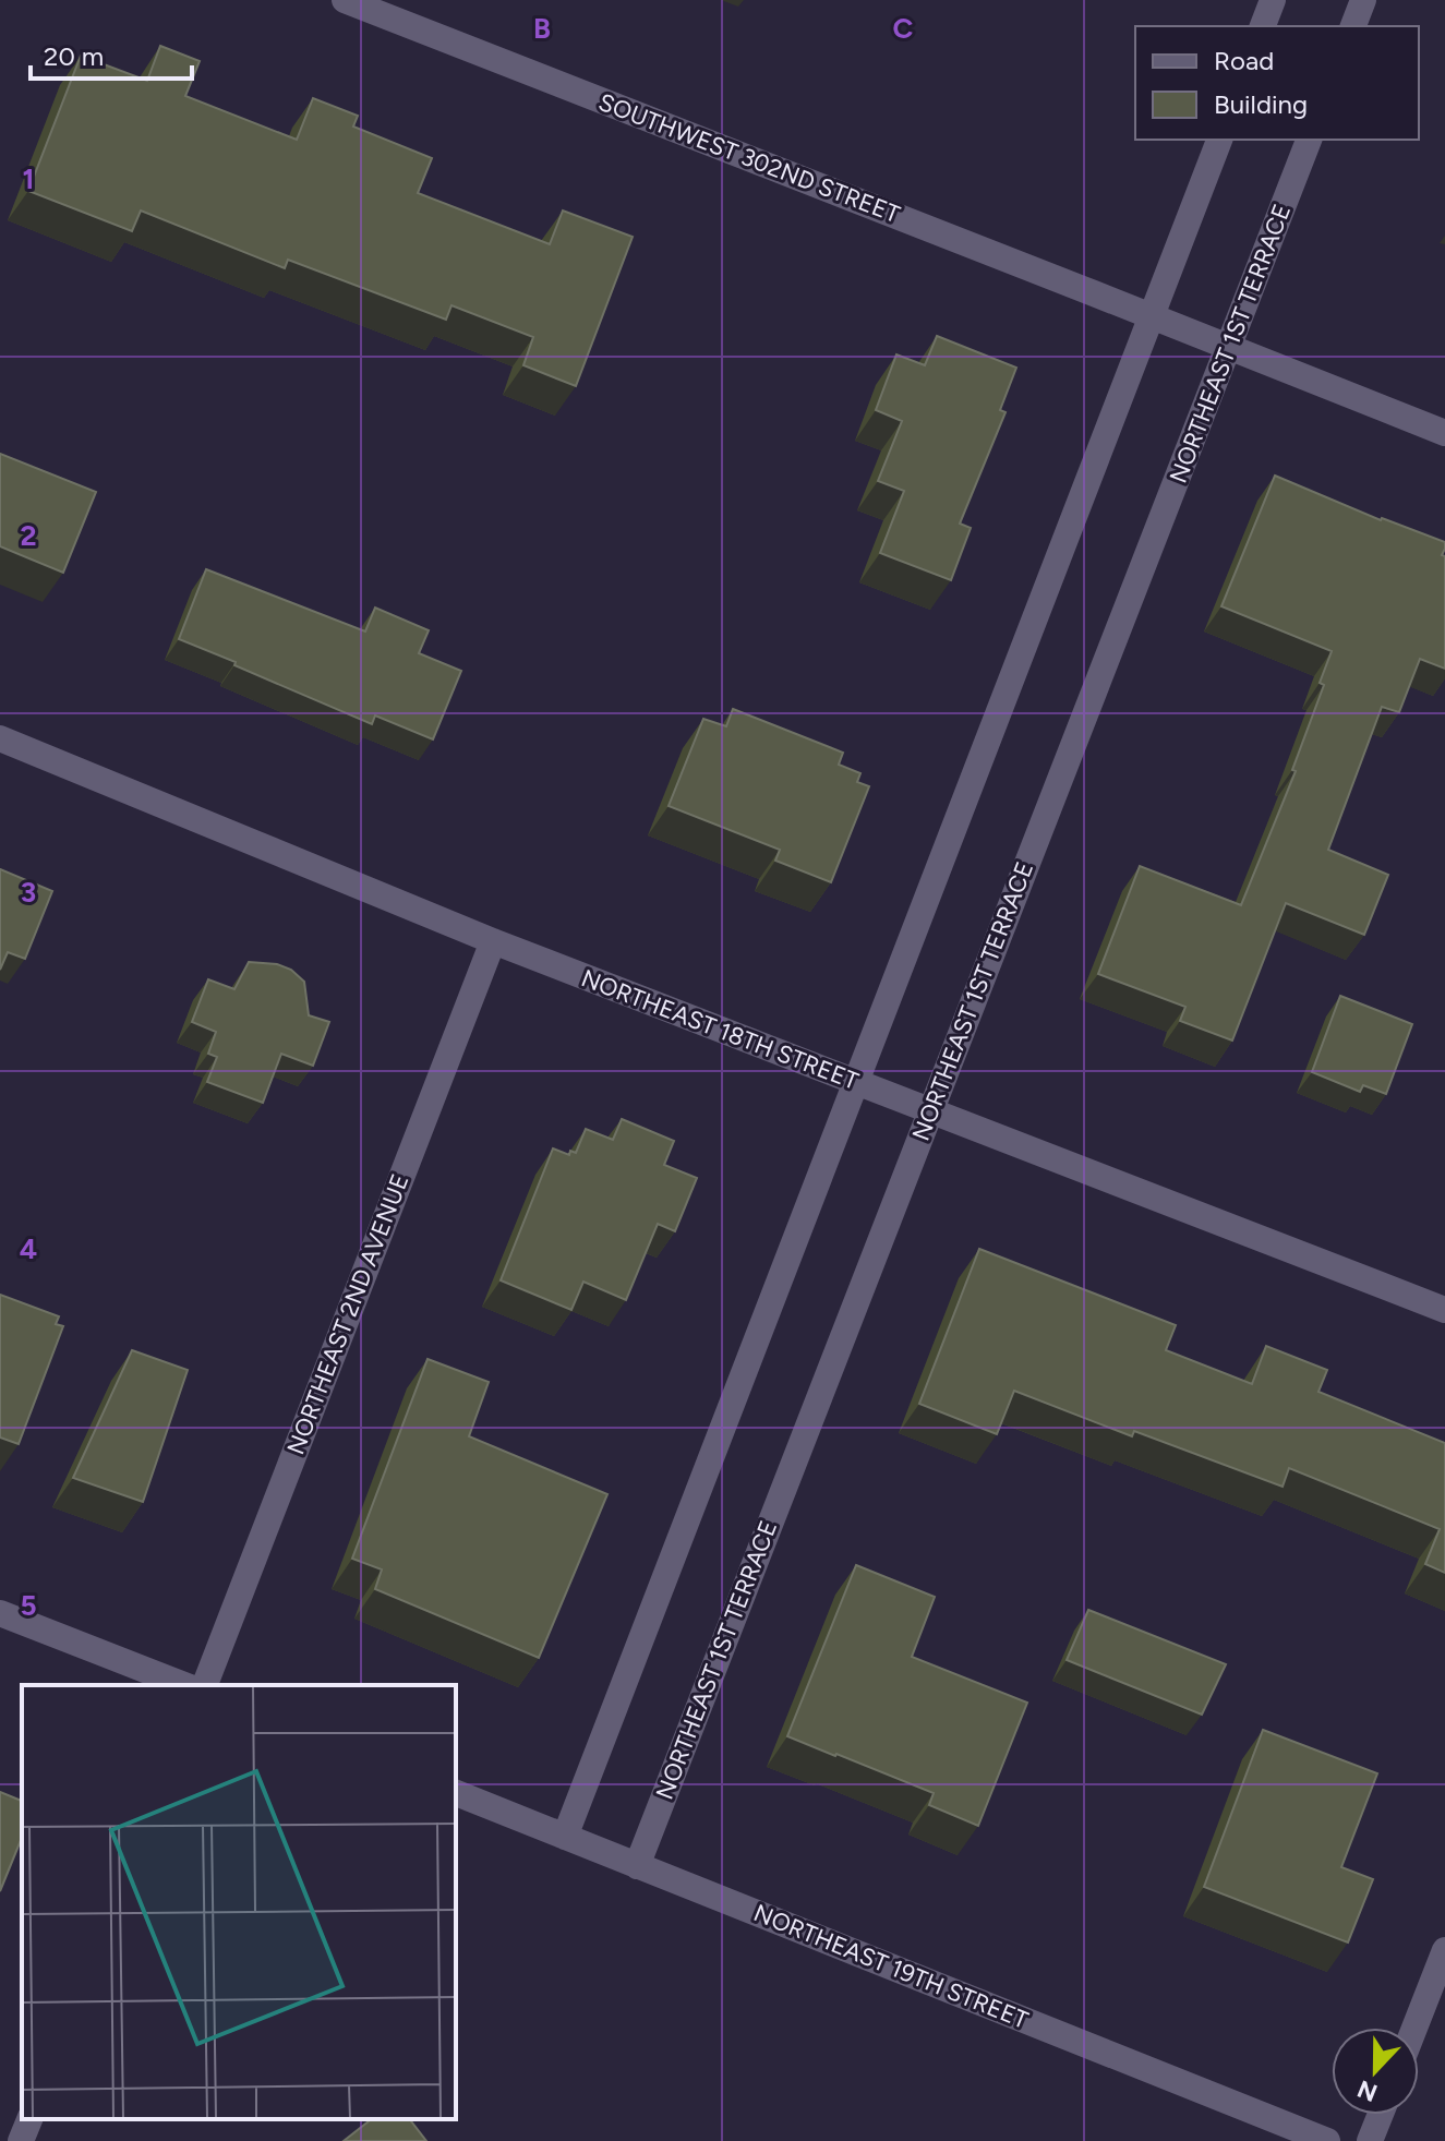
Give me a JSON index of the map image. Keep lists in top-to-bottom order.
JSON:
{
  "streets": {
    "street": [
      "SOUTHWEST 302ND STREET",
      "NORTHEAST 1ST TERRACE",
      "NORTHEAST 18TH STREET",
      "NORTHEAST 2ND AVENUE",
      "NORTHEAST 19TH STREET"
    ]
  },
  "crossings": [
    ["SOUTHWEST 302ND STREET", "NORTHEAST 1ST TERRACE"],
    ["NORTHEAST 1ST TERRACE", "NORTHEAST 18TH STREET"],
    ["NORTHEAST 1ST TERRACE", "NORTHEAST 19TH STREET"],
    ["NORTHEAST 18TH STREET", "NORTHEAST 2ND AVENUE"]
  ],
  "legend": ["Road", "Building"],
  "scale_bar": "20 m",
  "north": "bottom",
  "grid": {
    "columns": ["B", "C"],
    "rows": [
      "1",
      "2",
      "3",
      "4",
      "5"
    ]
  }
}
